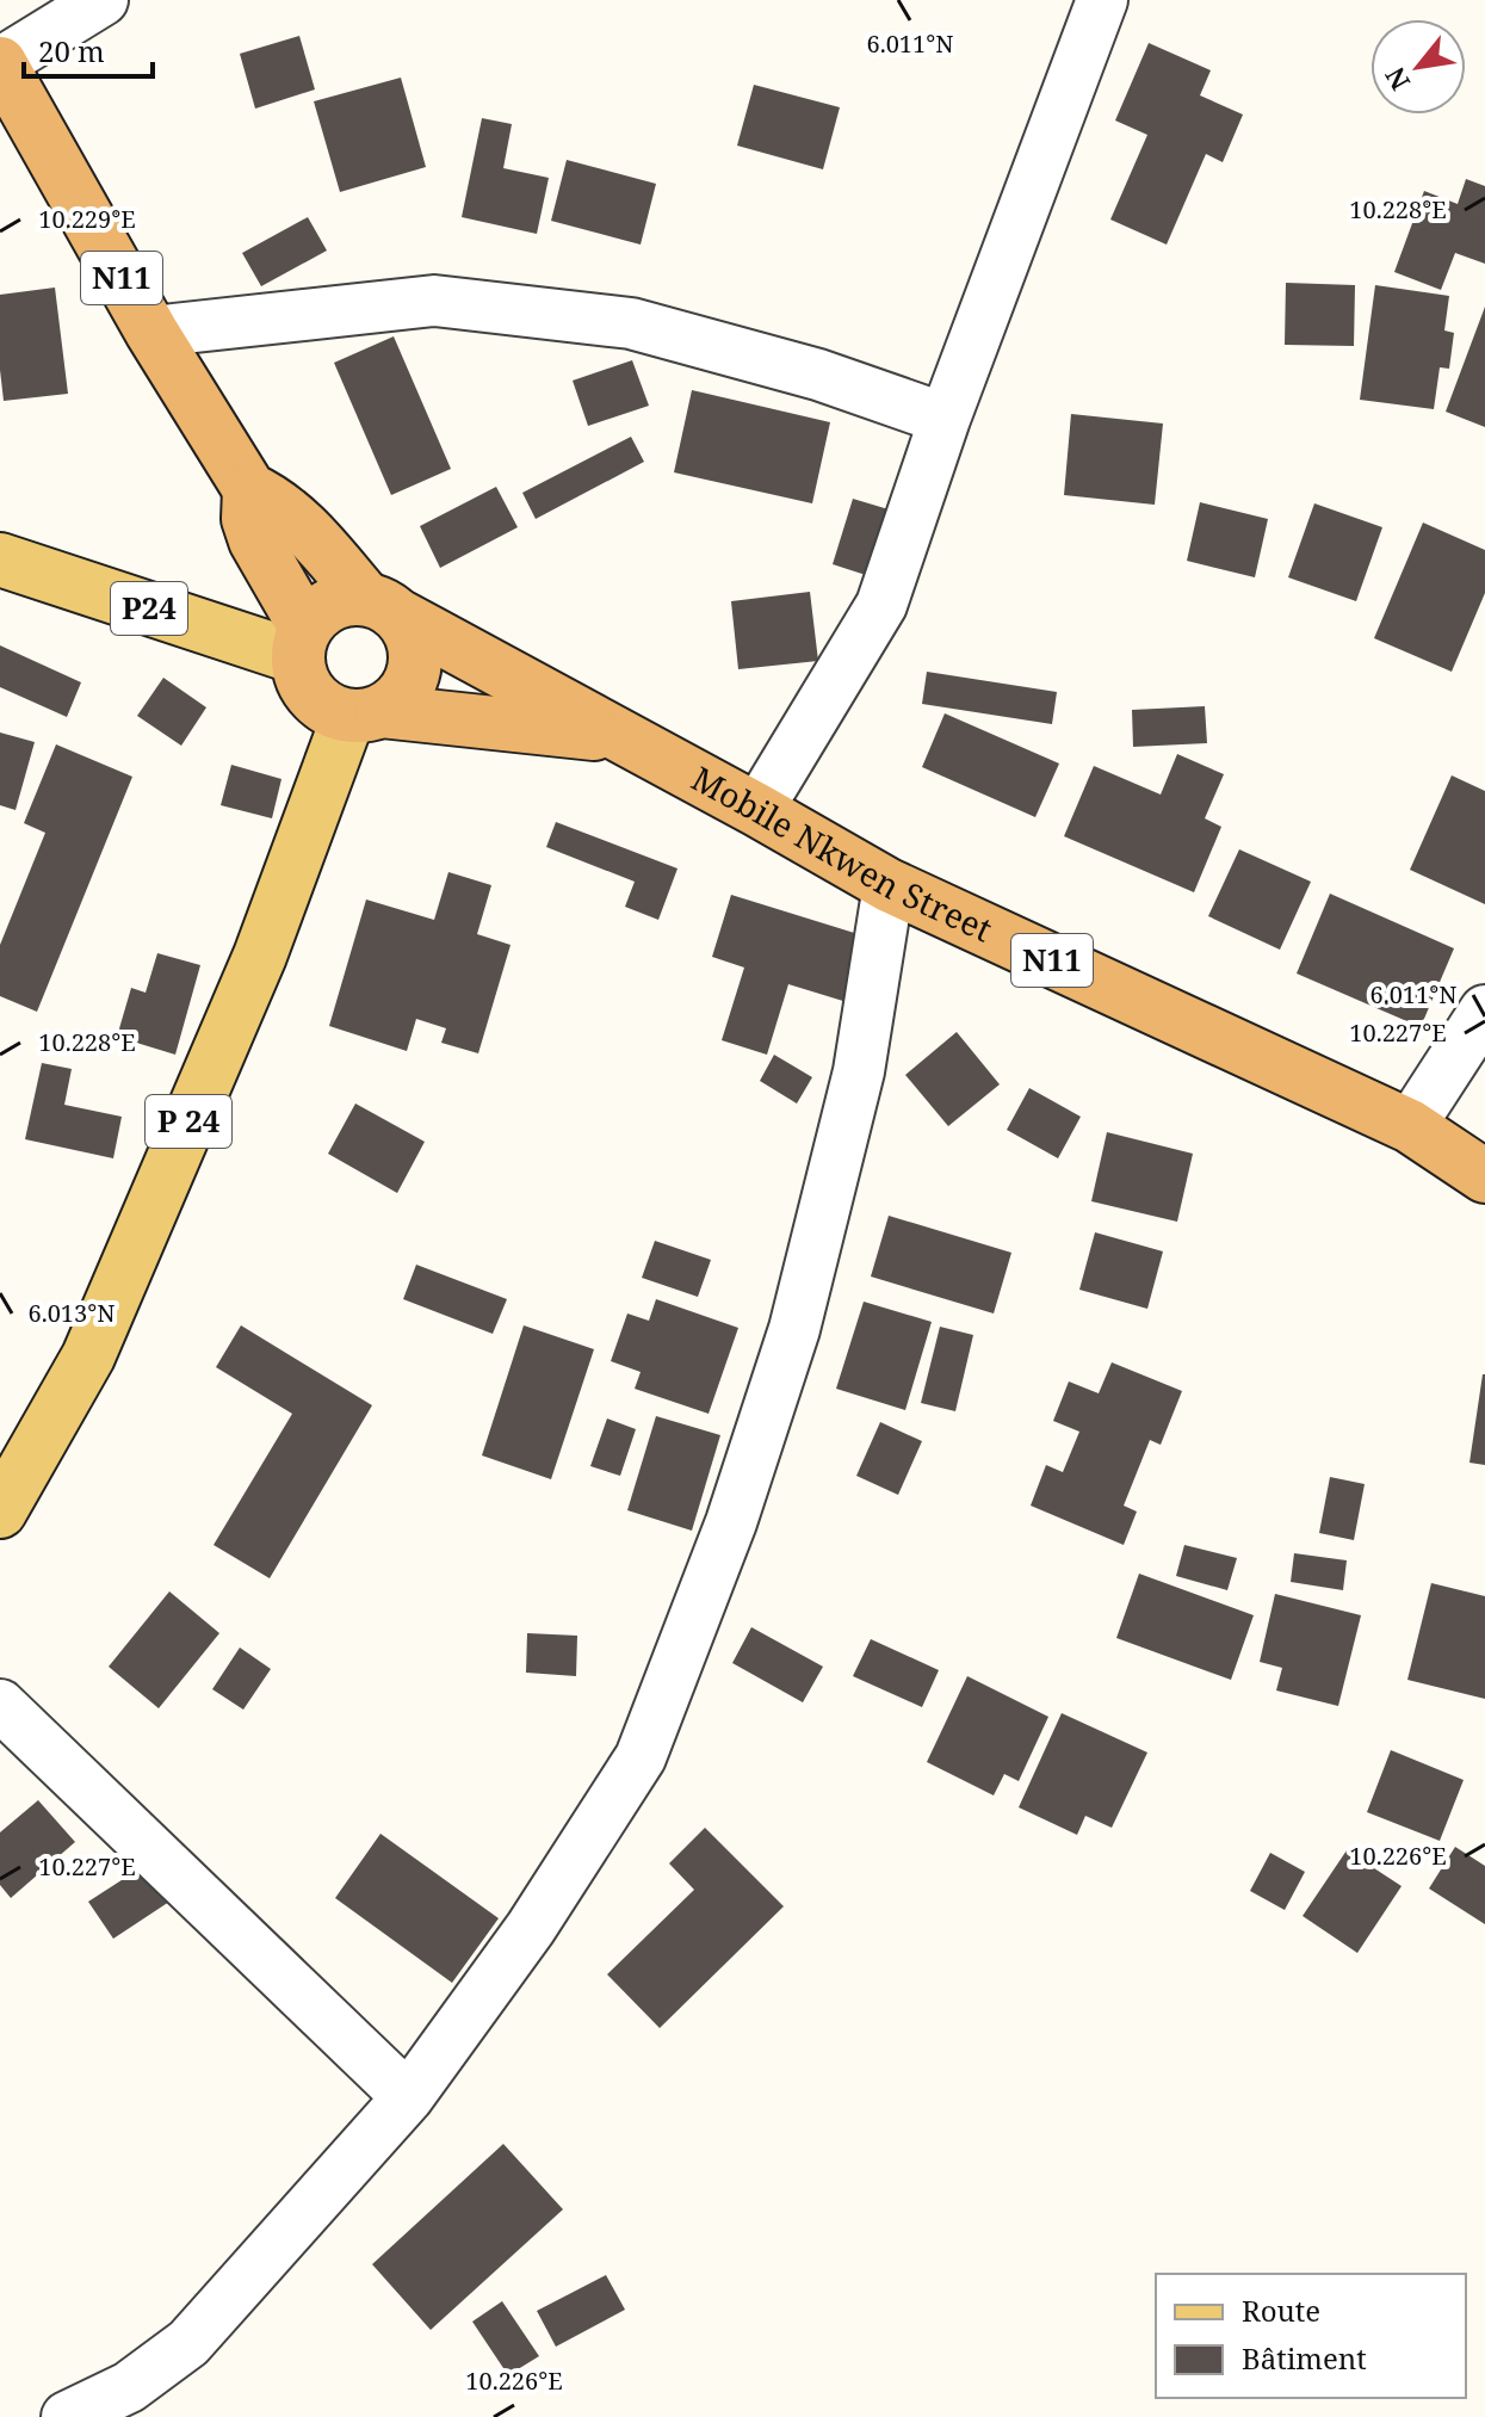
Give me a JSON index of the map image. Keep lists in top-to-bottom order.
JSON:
{
  "streets": {
    "highway": ["N11", "Mobile Nkwen Street"],
    "main road": ["P24", "P 24"]
  },
  "crossings": [
    ["N11", "P24"],
    ["N11", "Mobile Nkwen Street"],
    ["N11", "P 24"],
    ["P24", "Mobile Nkwen Street"],
    ["P24", "P 24"],
    ["Mobile Nkwen Street", "P 24"]
  ],
  "legend": ["Route", "Bâtiment"],
  "scale_bar": "20 m",
  "north": "bottom left",
  "coordinates": [
    "6.011°N",
    "10.228°E",
    "10.229°E",
    "10.227°E",
    "6.013°N",
    "10.226°E"
  ]
}
